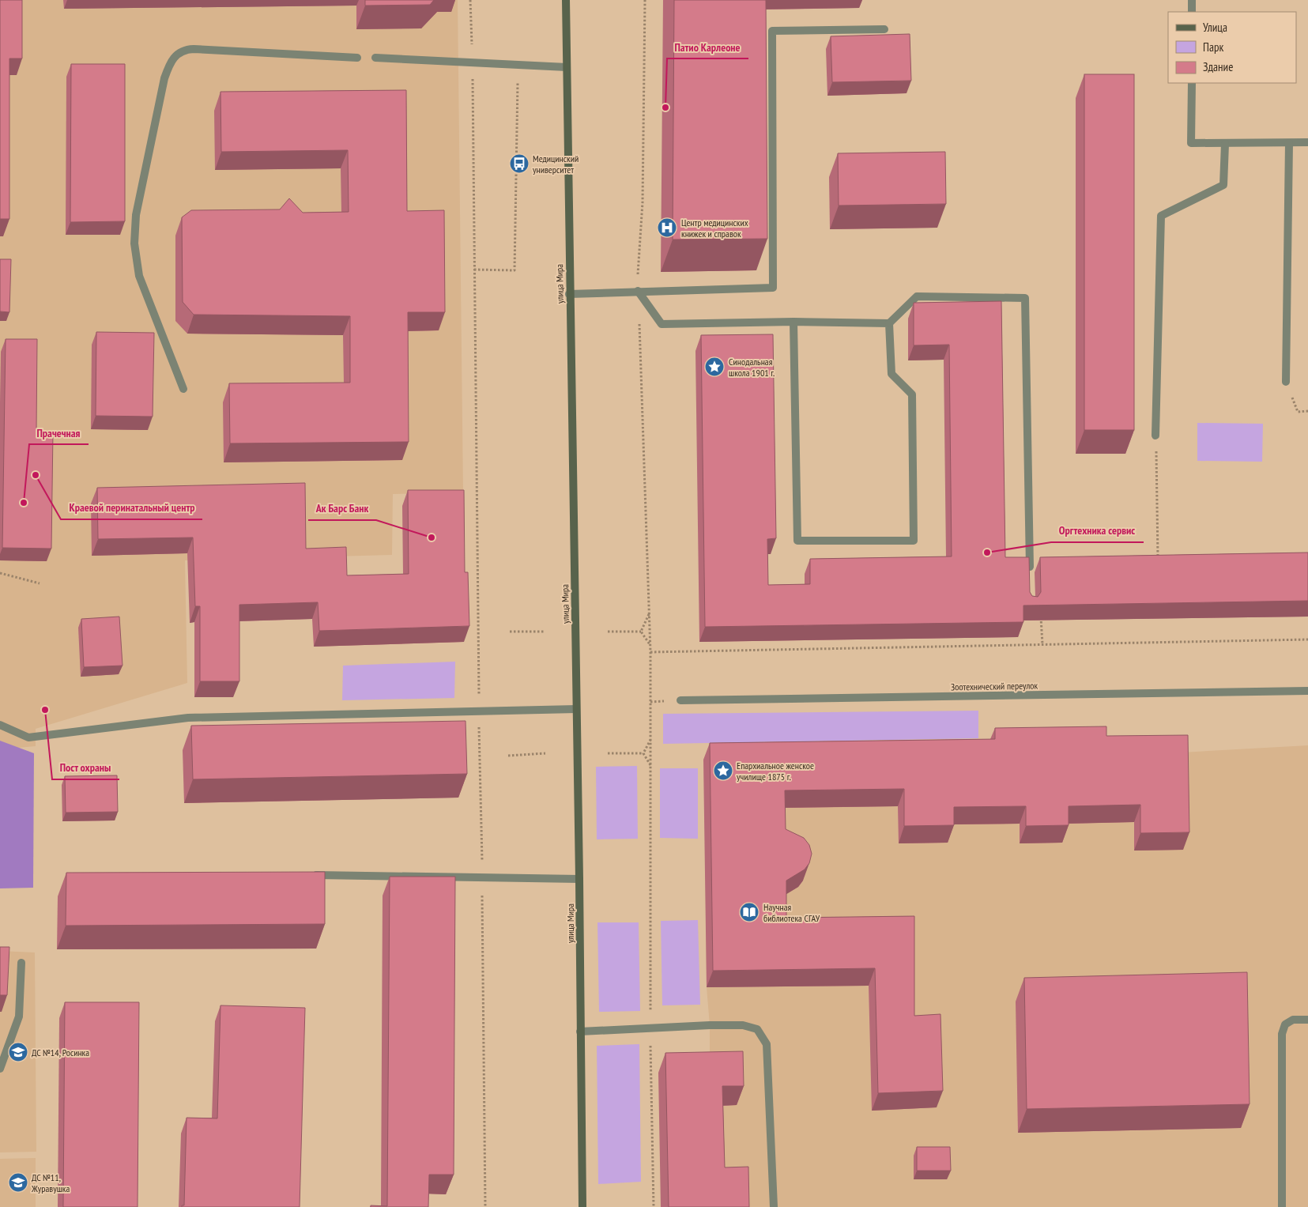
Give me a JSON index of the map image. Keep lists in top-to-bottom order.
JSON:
{
  "streets": {
    "main road": ["улица Мира"],
    "street": ["Зоотехнический переулок"]
  },
  "places": {
    "other": [
      "Патио Карлеоне",
      "Краевой перинатальный центр",
      "Прачечная",
      "Ак Барс Банк",
      "Оргтехника сервис",
      "Пост охраны"
    ],
    "bus stop": ["Медицинский университет"],
    "hospital": ["Центр медицинских книжек и справок"],
    "place": ["Синодальная школа 1901 г.", "Епархиальное женское училище 1875 г."],
    "library": ["Научная библиотека СГАУ"],
    "school or university": ["ДС №14, Росинка", "ДС №11, Журавушка"]
  },
  "legend": ["Улица", "Парк", "Здание"]
}
